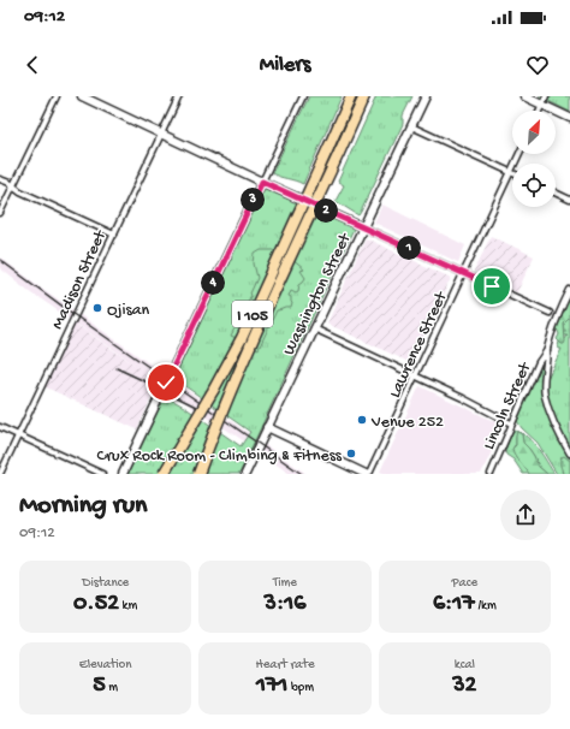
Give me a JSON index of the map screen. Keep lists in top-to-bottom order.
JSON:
{
  "streets": {
    "highway": ["I 105"],
    "street": [
      "Madison Street",
      "Washington Street",
      "Lawrence Street",
      "Lincoln Street"
    ]
  },
  "places": ["Ojisan", "Venue 252", "Crux Rock Room - Climbing & Fitness"],
  "north": "top right",
  "page": {
    "status": "09:12",
    "header": "Milers",
    "pins": [
      "3",
      "2",
      "1",
      "4"
    ],
    "heading": ["Morning run", "09:12"],
    "stats": [
      ["Distance", "0.52 km"],
      ["Time", "3:16"],
      ["Pace", "6:17 /km"],
      ["Elevation", "5 m"],
      ["Heart rate", "171 bpm"],
      ["kcal", "32"]
    ]
  }
}
